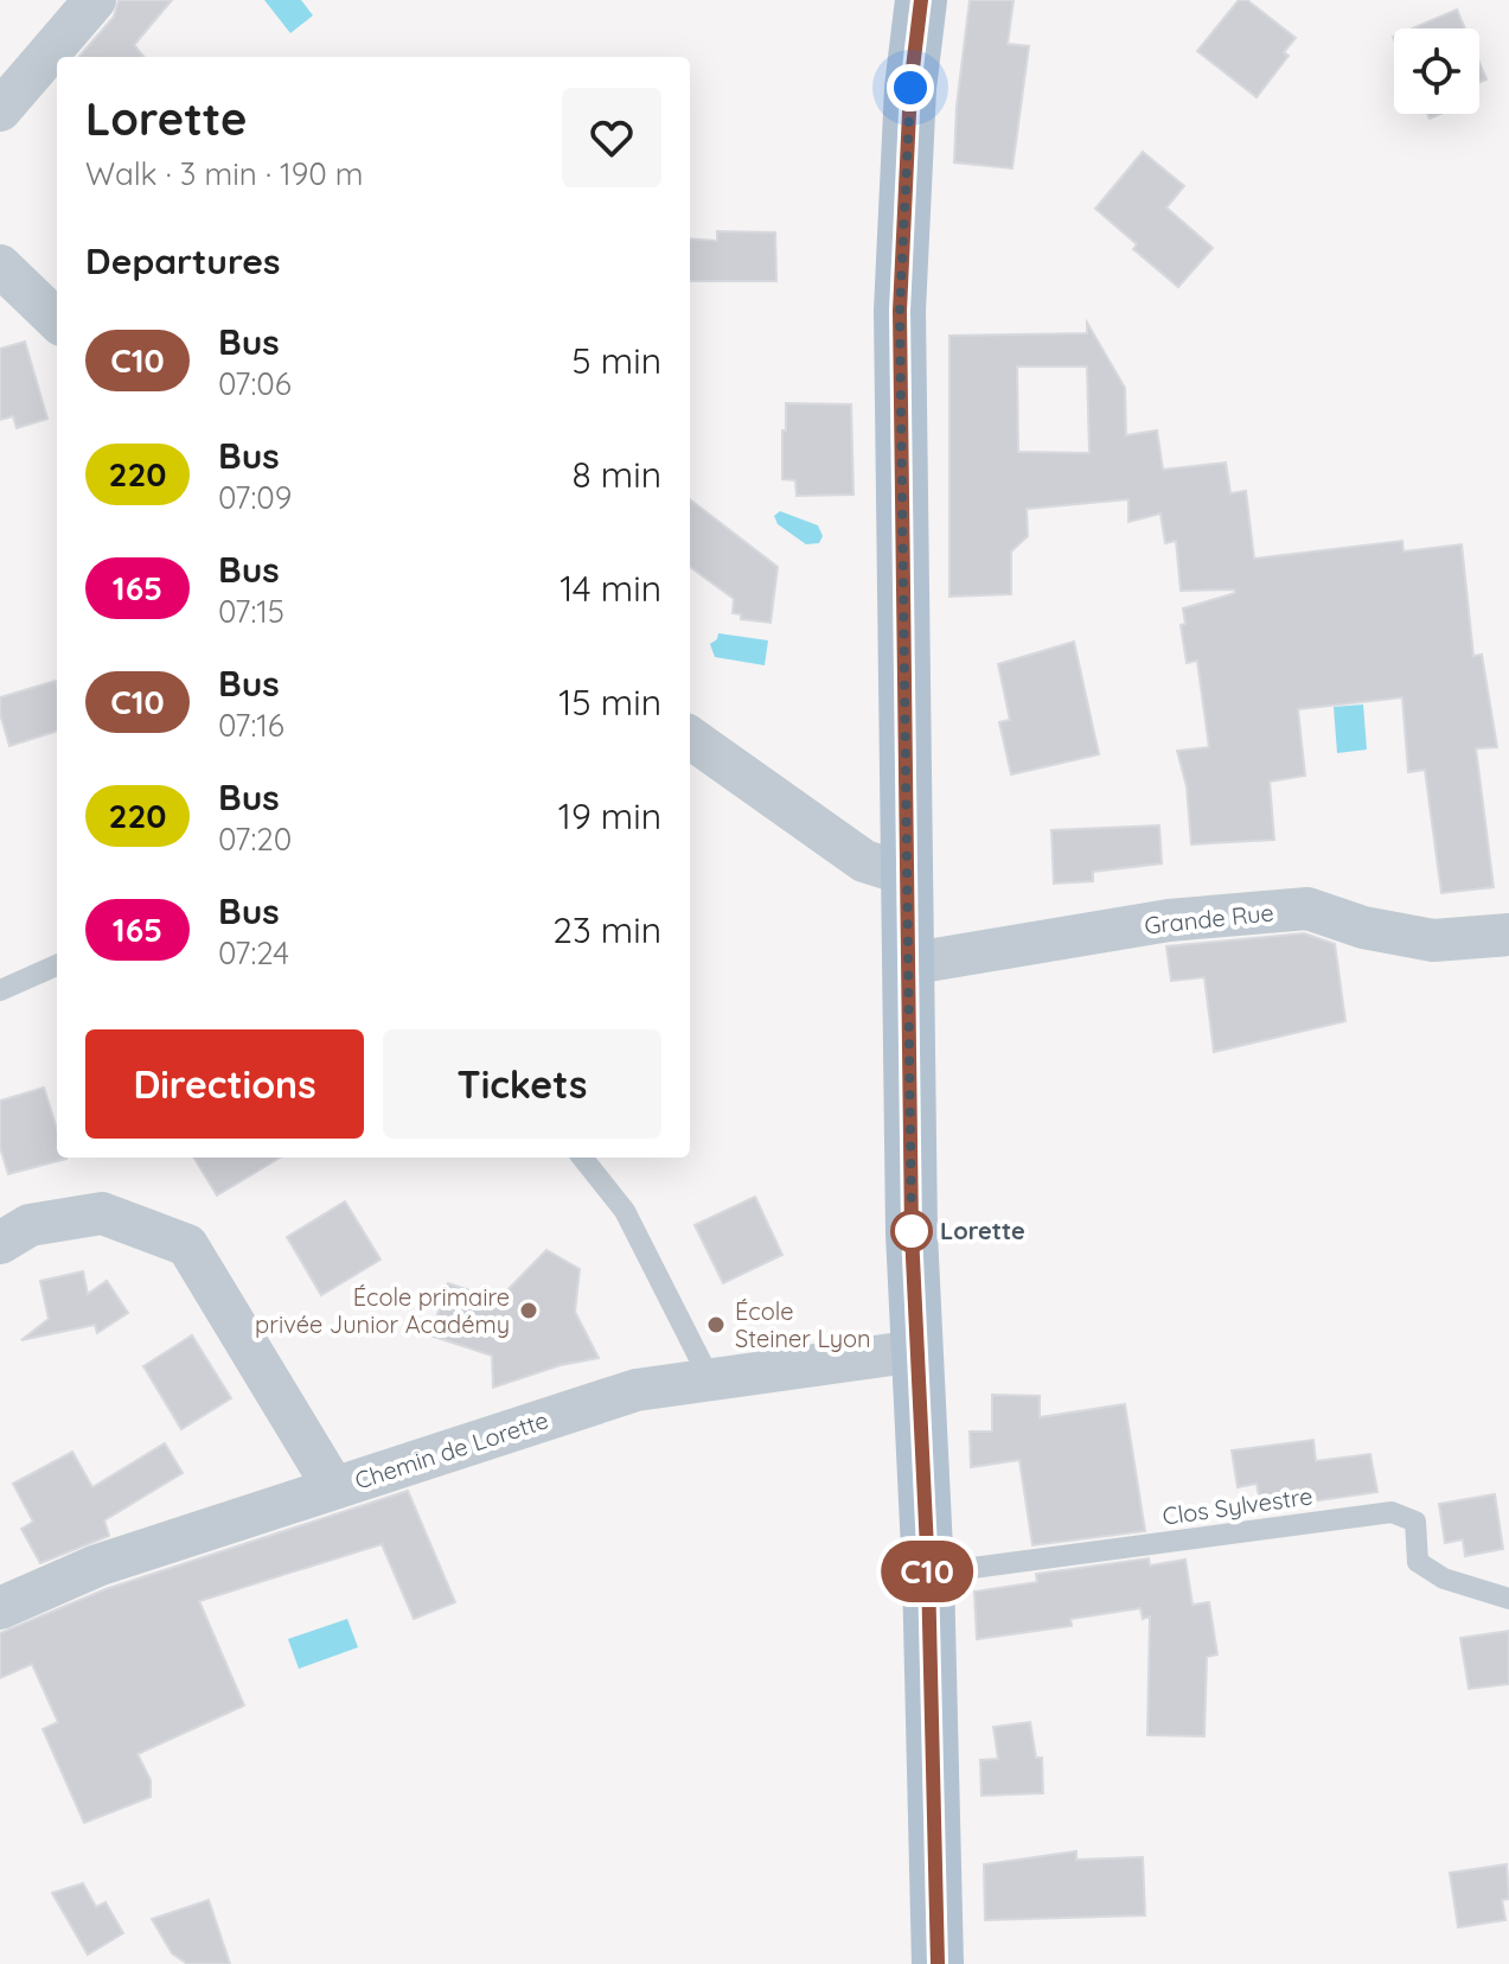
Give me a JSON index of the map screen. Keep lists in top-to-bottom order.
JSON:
{
  "streets": {
    "street": ["Grande Rue", "Chemin de Lorette"],
    "lane": ["Clos Sylvestre"]
  },
  "places": ["Lorette", "École primaire privée Junior Académy", "École Steiner Lyon"],
  "lines": ["bus line C10"],
  "page": {
    "on_map": "C10",
    "heading": [
      ["Lorette", "Walk · 3 min · 190 m"],
      "Departures"
    ],
    "list": [
      {
        "mark": "C10",
        "name": "Bus",
        "note": "07:06",
        "value": "5 min"
      },
      {
        "mark": "220",
        "name": "Bus",
        "note": "07:09",
        "value": "8 min"
      },
      {
        "mark": "165",
        "name": "Bus",
        "note": "07:15",
        "value": "14 min"
      },
      {
        "mark": "C10",
        "name": "Bus",
        "note": "07:16",
        "value": "15 min"
      },
      {
        "mark": "220",
        "name": "Bus",
        "note": "07:20",
        "value": "19 min"
      },
      {
        "mark": "165",
        "name": "Bus",
        "note": "07:24",
        "value": "23 min"
      }
    ],
    "buttons": ["Directions", "Tickets"]
  }
}
